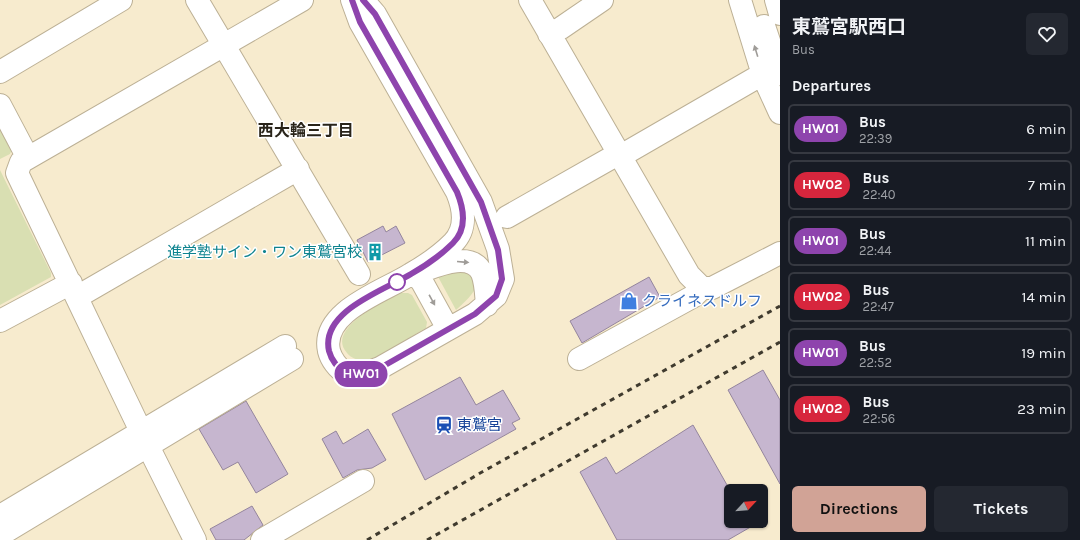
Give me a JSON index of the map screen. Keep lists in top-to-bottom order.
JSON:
{
  "districts": ["西大輪三丁目"],
  "places": {
    "building": ["進学塾サイン・ワン東鷲宮校"],
    "shop": ["クライネスドルフ"],
    "station": ["東鷲宮"]
  },
  "lines": ["bus line HW01"],
  "north": "top right",
  "page": {
    "on_map": "HW01",
    "heading": [
      ["東鷲宮駅西口", "Bus"],
      "Departures"
    ],
    "list": [
      {
        "mark": "HW01",
        "name": "Bus",
        "note": "22:39",
        "value": "6 min"
      },
      {
        "mark": "HW02",
        "name": "Bus",
        "note": "22:40",
        "value": "7 min"
      },
      {
        "mark": "HW01",
        "name": "Bus",
        "note": "22:44",
        "value": "11 min"
      },
      {
        "mark": "HW02",
        "name": "Bus",
        "note": "22:47",
        "value": "14 min"
      },
      {
        "mark": "HW01",
        "name": "Bus",
        "note": "22:52",
        "value": "19 min"
      },
      {
        "mark": "HW02",
        "name": "Bus",
        "note": "22:56",
        "value": "23 min"
      }
    ],
    "buttons": ["Directions", "Tickets"]
  }
}
